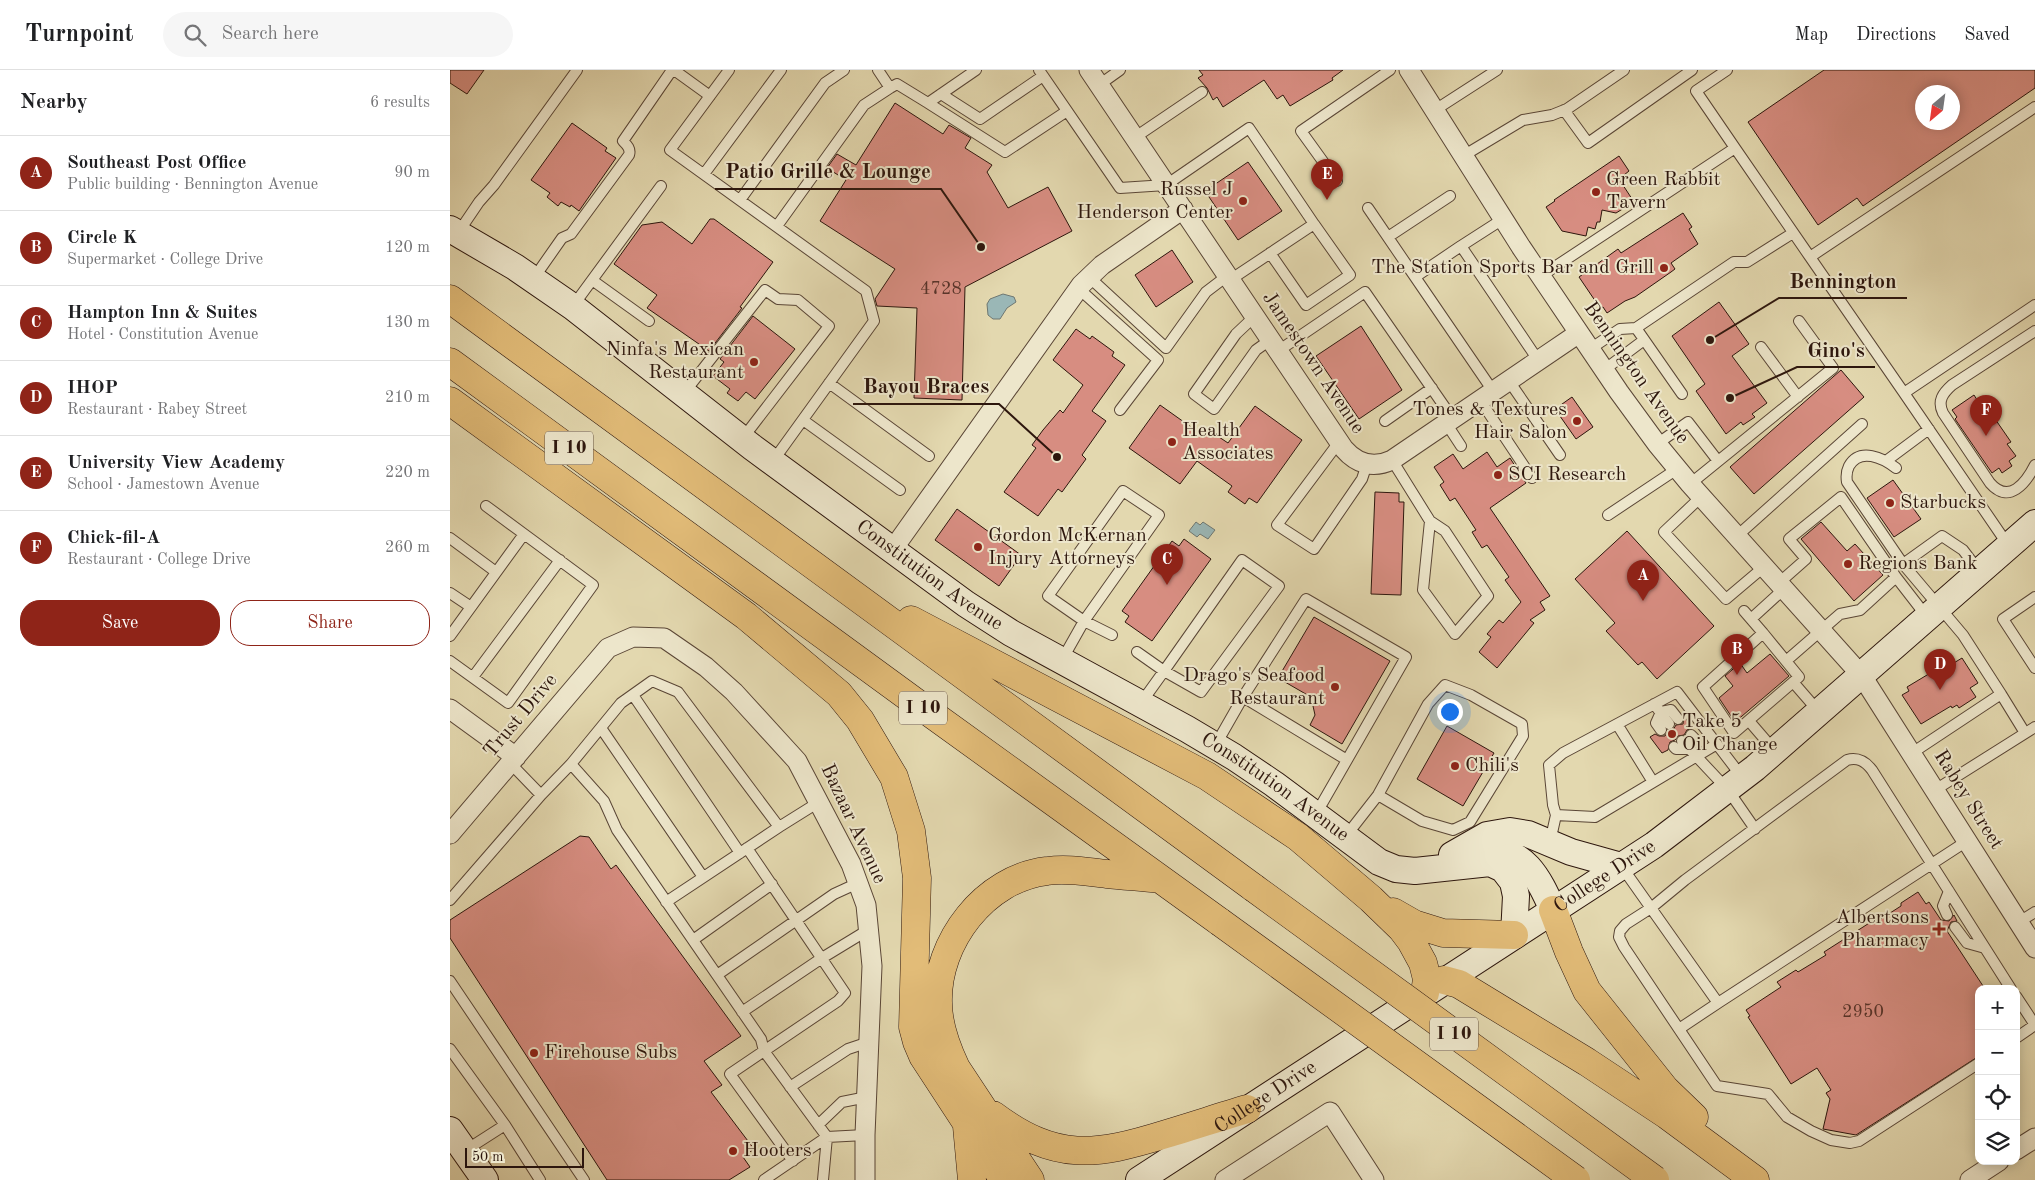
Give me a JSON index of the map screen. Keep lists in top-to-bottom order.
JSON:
{
  "streets": {
    "highway": ["I 10"],
    "street": [
      "Jamestown Avenue",
      "Bennington Avenue",
      "Constitution Avenue",
      "Trust Drive",
      "Rabey Street",
      "Bazaar Avenue",
      "College Drive"
    ]
  },
  "crossings": [
    ["Bennington Avenue", "Rabey Street"],
    ["Bennington Avenue", "College Drive"],
    ["Constitution Avenue", "College Drive"],
    ["Trust Drive", "Bazaar Avenue"],
    ["Rabey Street", "College Drive"]
  ],
  "places": {
    "other": [
      "Green Rabbit Tavern",
      "Russel J Henderson Center",
      "Patio Grille & Lounge",
      "The Station Sports Bar and Grill",
      "Bennington",
      "Ninfa's Mexican Restaurant",
      "Gino's",
      "Tones & Textures Hair Salon",
      "Health Associates",
      "Bayou Braces",
      "SCI Research",
      "Starbucks",
      "Gordon McKernan Injury Attorneys",
      "Regions Bank",
      "Drago's Seafood Restaurant",
      "Take 5 Oil Change",
      "Chili's",
      "Firehouse Subs",
      "Hooters"
    ],
    "health": ["Albertsons Pharmacy"]
  },
  "house_numbers": ["4728", "2950"],
  "scale_bar": "50 m",
  "north": "bottom left",
  "page": {
    "header": "Turnpoint",
    "search": "Search here",
    "nav": ["Map", "Directions", "Saved"],
    "heading": ["Nearby", "6 results"],
    "list": [
      {
        "mark": "A",
        "name": "Southeast Post Office",
        "note": "Public building · Bennington Avenue",
        "value": "90 m"
      },
      {
        "mark": "B",
        "name": "Circle K",
        "note": "Supermarket · College Drive",
        "value": "120 m"
      },
      {
        "mark": "C",
        "name": "Hampton Inn & Suites",
        "note": "Hotel · Constitution Avenue",
        "value": "130 m"
      },
      {
        "mark": "D",
        "name": "IHOP",
        "note": "Restaurant · Rabey Street",
        "value": "210 m"
      },
      {
        "mark": "E",
        "name": "University View Academy",
        "note": "School · Jamestown Avenue",
        "value": "220 m"
      },
      {
        "mark": "F",
        "name": "Chick-fil-A",
        "note": "Restaurant · College Drive",
        "value": "260 m"
      }
    ],
    "pins": [
      "E",
      "F",
      "C",
      "A",
      "B",
      "D"
    ],
    "buttons": ["Save", "Share"],
    "map_buttons": ["+", "−"],
    "scale": "50 m"
  }
}
